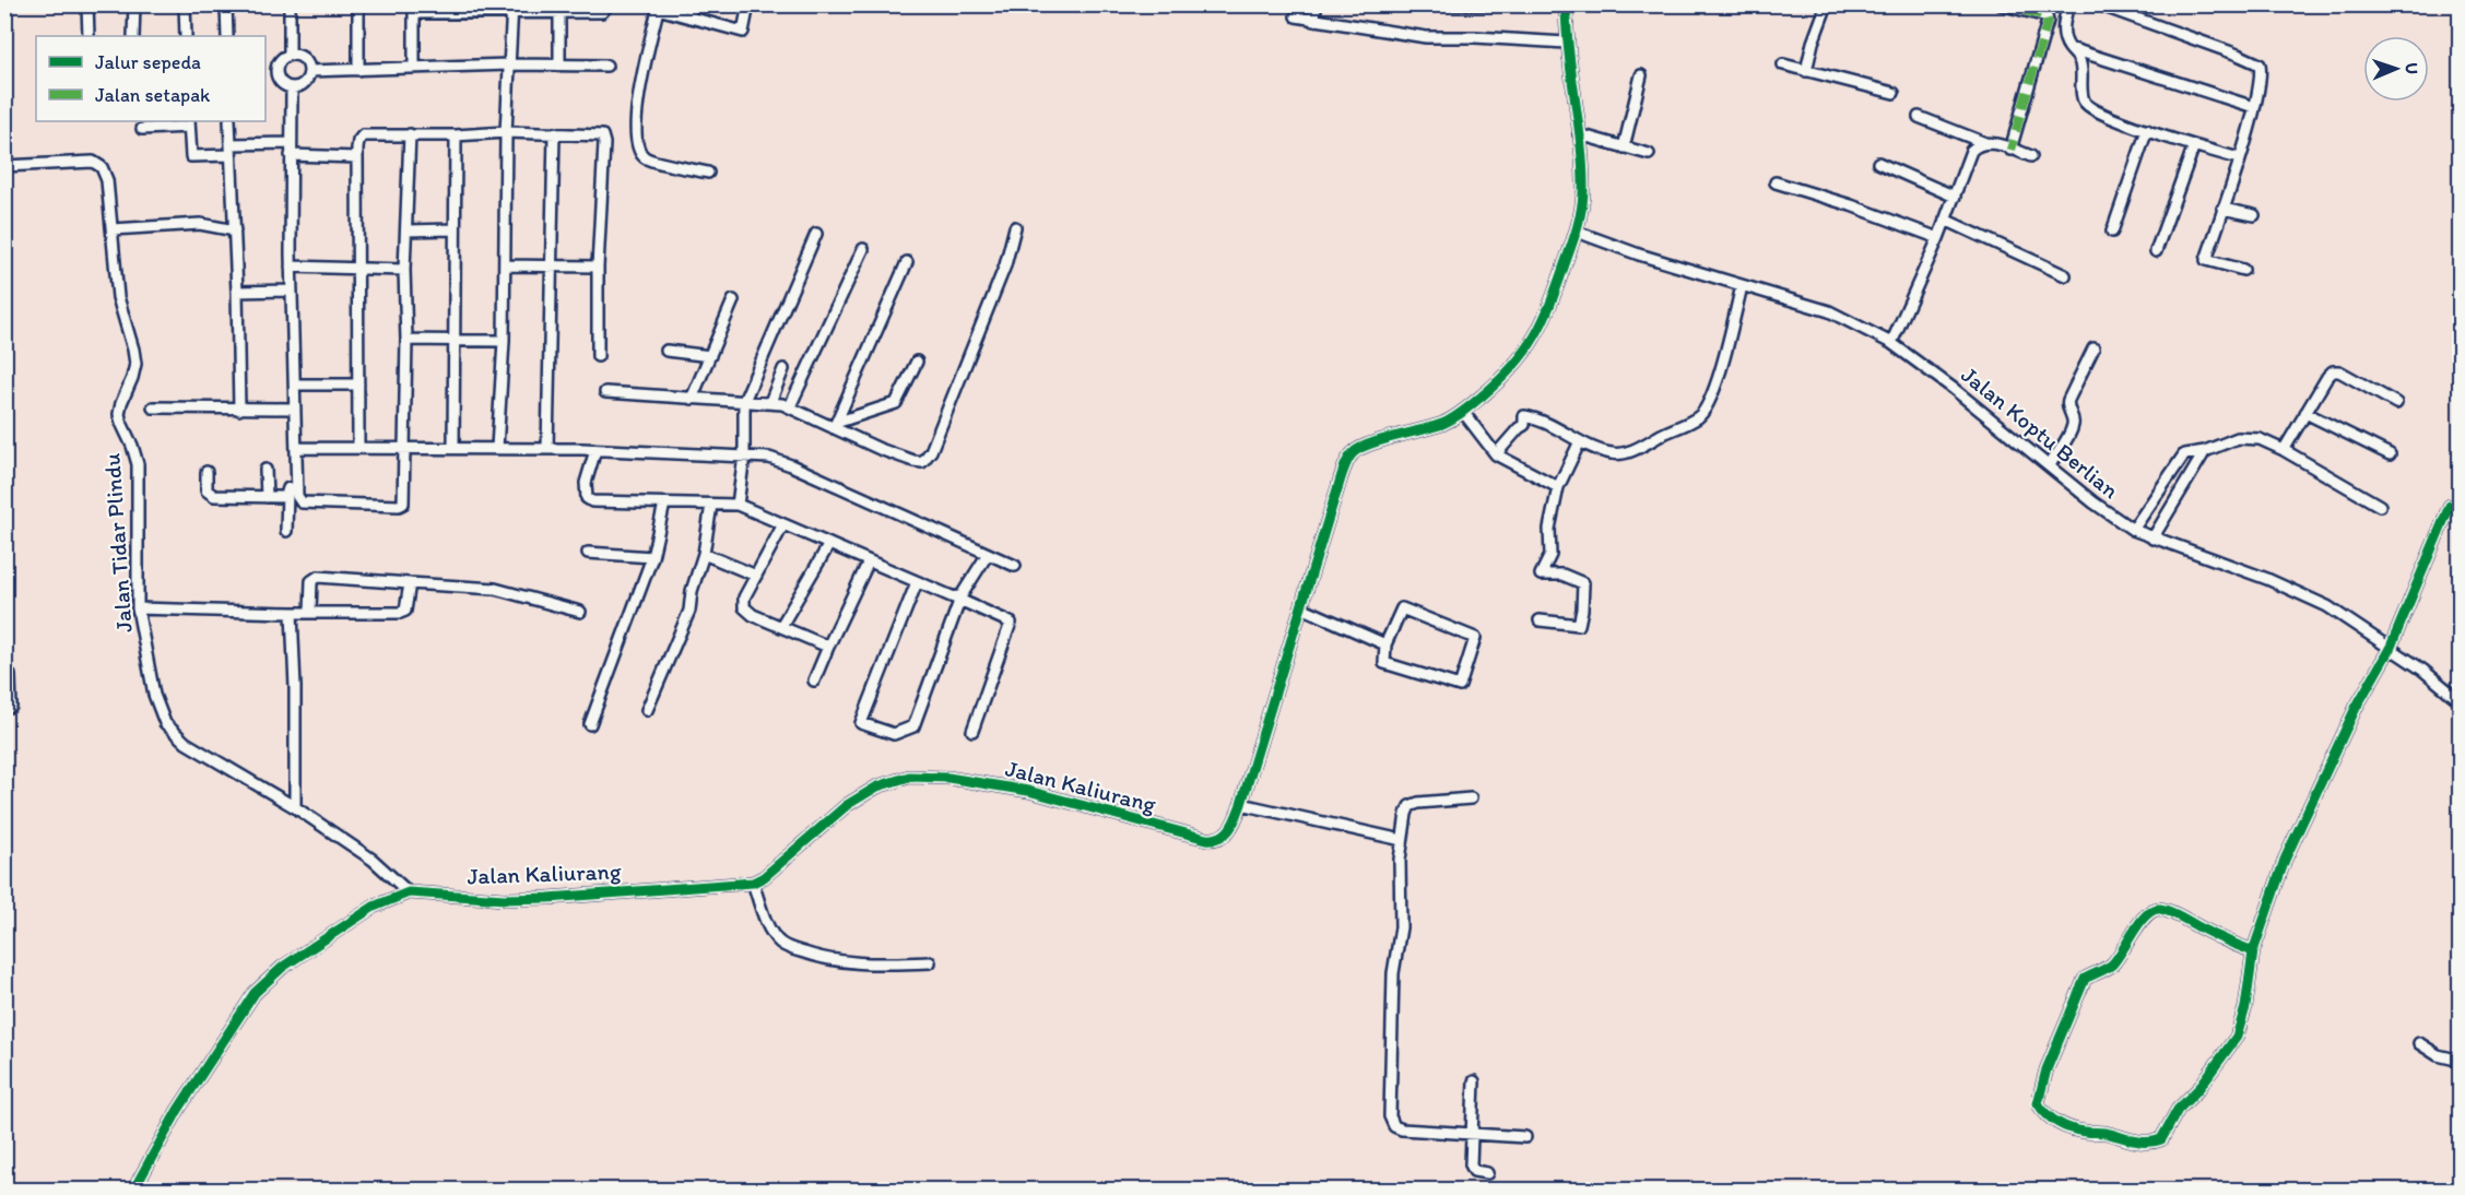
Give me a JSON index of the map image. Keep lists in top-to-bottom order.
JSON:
{
  "streets": {
    "street": ["Jalan Koptu Berlian", "Jalan Tidar Plindu", "Jalan Kaliurang"]
  },
  "crossings": [
    ["Jalan Koptu Berlian", "Jalan Kaliurang"],
    ["Jalan Tidar Plindu", "Jalan Kaliurang"]
  ],
  "legend": ["Jalur sepeda", "Jalan setapak"],
  "north": "right"
}
